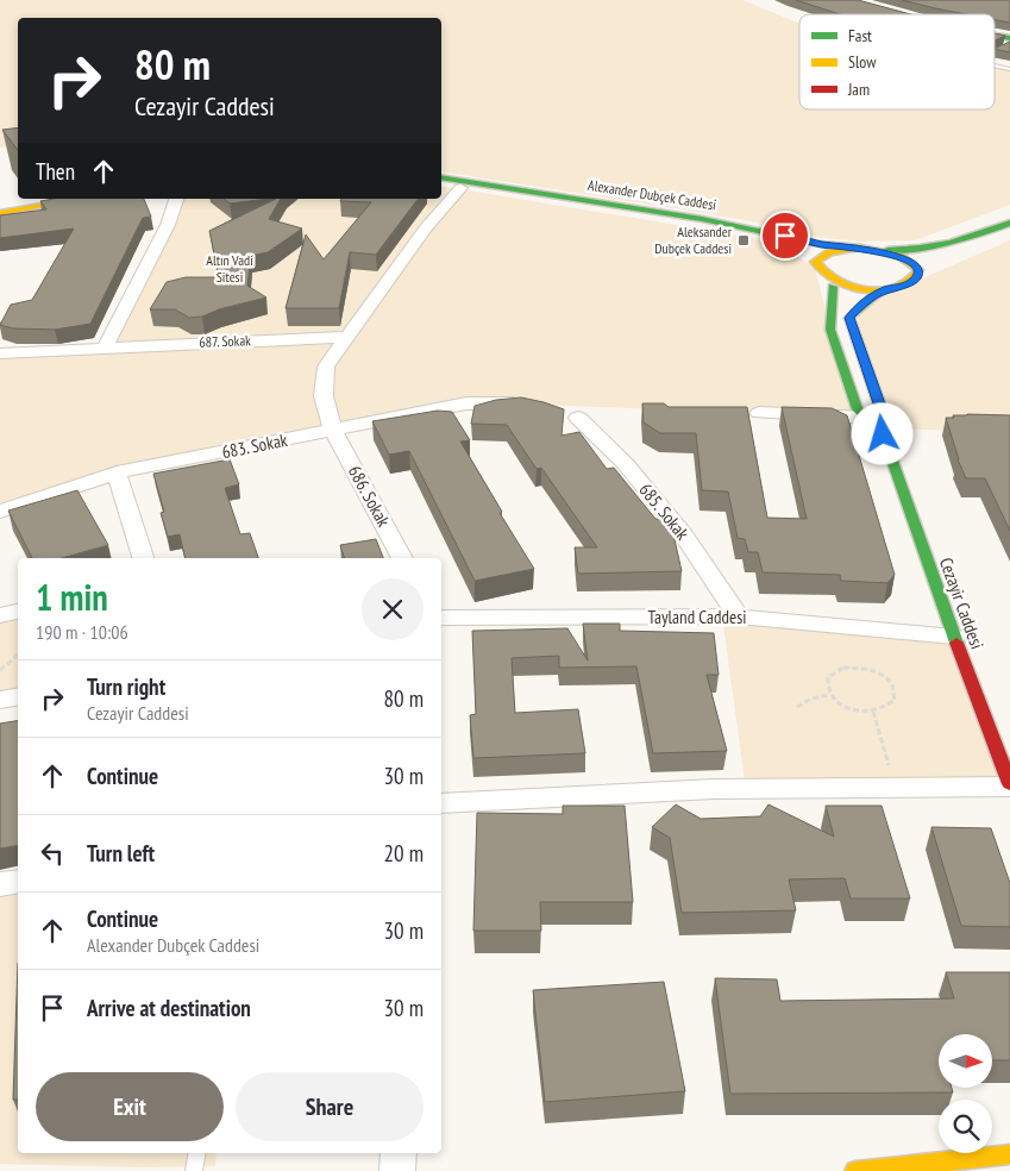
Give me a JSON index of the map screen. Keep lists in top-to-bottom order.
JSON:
{
  "streets": {
    "main road": ["Alexander Dubçek Caddesi", "Cezayir Caddesi"],
    "street": [
      "687. Sokak",
      "683. Sokak",
      "686. Sokak",
      "685. Sokak",
      "Tayland Caddesi"
    ]
  },
  "crossings": [
    ["683. Sokak", "686. Sokak"],
    ["685. Sokak", "Tayland Caddesi"],
    ["Cezayir Caddesi", "Tayland Caddesi"]
  ],
  "parks": ["Altın Vadi Sitesi"],
  "places": {
    "transit": ["Aleksander Dubçek Caddesi"]
  },
  "legend": ["Fast", "Slow", "Jam"],
  "north": "right",
  "page": {
    "turn": ["80 m", "Cezayir Caddesi"],
    "then": "Then",
    "heading": ["1 min", "190 m · 10:06"],
    "list": [
      {
        "name": "Turn right",
        "note": "Cezayir Caddesi",
        "value": "80 m"
      },
      {
        "name": "Continue",
        "value": "30 m"
      },
      {
        "name": "Turn left",
        "value": "20 m"
      },
      {
        "name": "Continue",
        "note": "Alexander Dubçek Caddesi",
        "value": "30 m"
      },
      {
        "name": "Arrive at destination",
        "value": "30 m"
      }
    ],
    "buttons": ["Exit", "Share"]
  }
}
